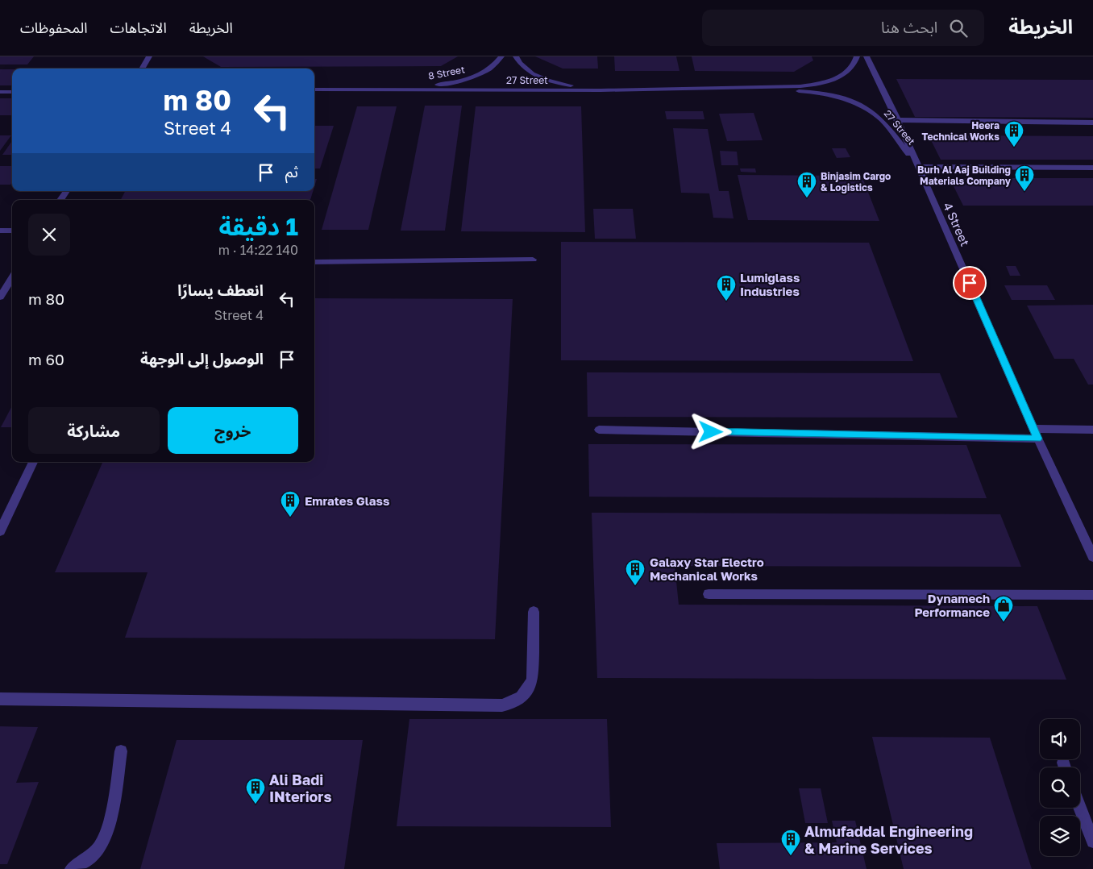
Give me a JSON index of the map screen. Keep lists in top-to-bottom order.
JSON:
{
  "streets": {
    "street": ["8 Street", "27 Street", "4 Street"]
  },
  "crossings": [
    ["8 Street", "27 Street"],
    ["27 Street", "4 Street"]
  ],
  "places": {
    "building": [
      "Heera Technical Works",
      "Burh Al Aaj Building Materials Company",
      "Binjasim Cargo & Logistics",
      "Lumiglass Industries",
      "Emrates Glass",
      "Galaxy Star Electro Mechanical Works",
      "Ali Badi INteriors",
      "Almufaddal Engineering & Marine Services"
    ],
    "shop": ["Dynamech Performance"]
  },
  "page": {
    "header": "الخريطة",
    "search": "ابحث هنا",
    "nav": ["الخريطة", "الاتجاهات", "المحفوظات"],
    "turn": ["80 m", "4 Street"],
    "then": "ثم",
    "heading": ["1 دقيقة", "140 m · 14:22"],
    "list": [
      {
        "name": "انعطف يسارًا",
        "note": "4 Street",
        "value": "80 m"
      },
      {
        "name": "الوصول إلى الوجهة",
        "value": "60 m"
      }
    ],
    "buttons": ["خروج", "مشاركة"]
  }
}
